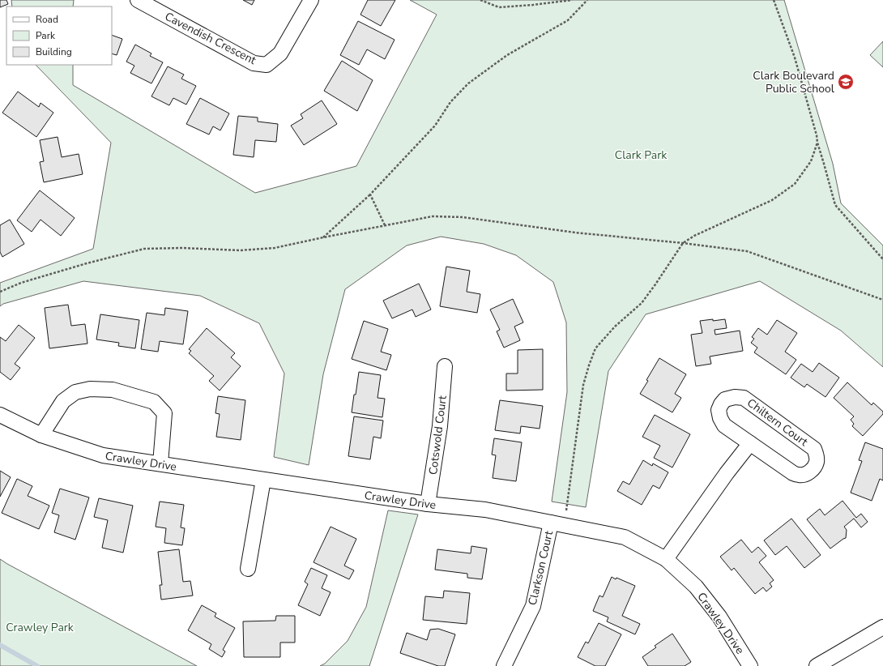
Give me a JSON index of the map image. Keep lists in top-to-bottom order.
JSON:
{
  "streets": {
    "street": [
      "Cavendish Crescent",
      "Chiltern Court",
      "Cotswold Court",
      "Crawley Drive",
      "Clarkson Court"
    ]
  },
  "crossings": [
    ["Cotswold Court", "Crawley Drive"],
    ["Crawley Drive", "Clarkson Court"]
  ],
  "parks": ["Clark Park", "Crawley Park"],
  "places": {
    "school or university": ["Clark Boulevard Public School"]
  },
  "legend": ["Road", "Park", "Building"]
}
